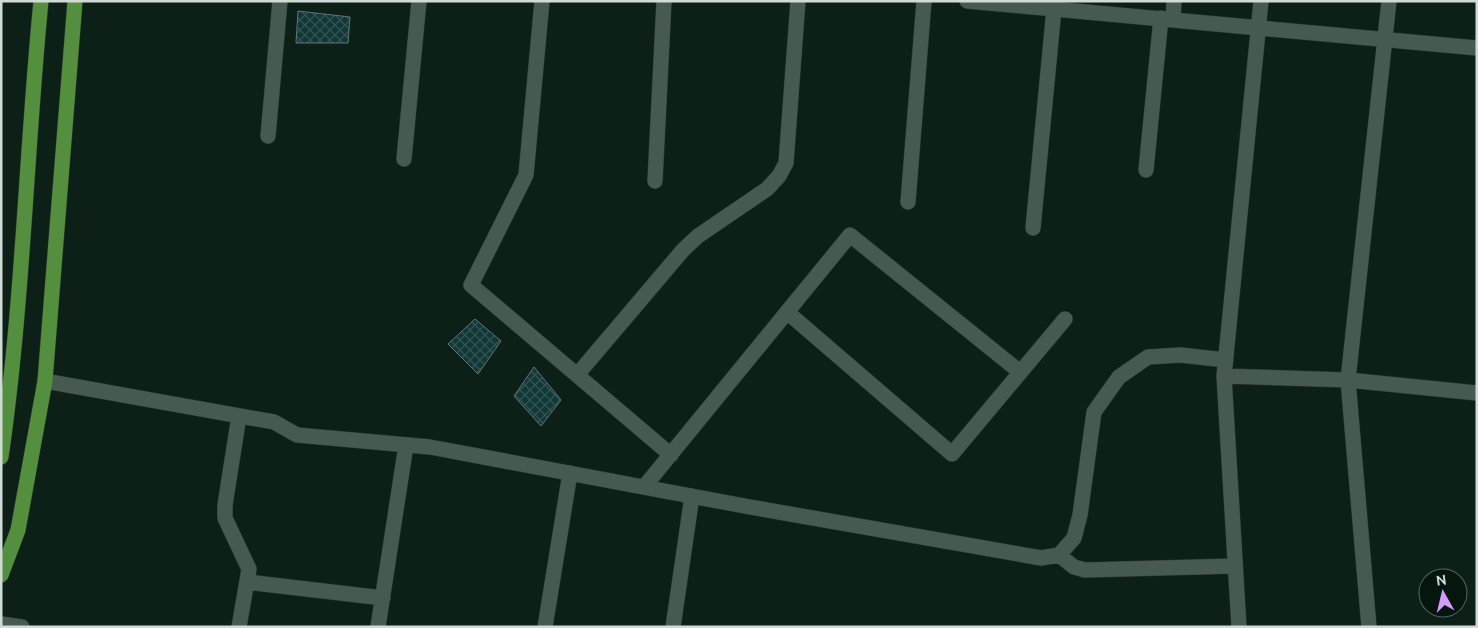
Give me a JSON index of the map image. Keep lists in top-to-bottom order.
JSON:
{
  "north": "top"
}
